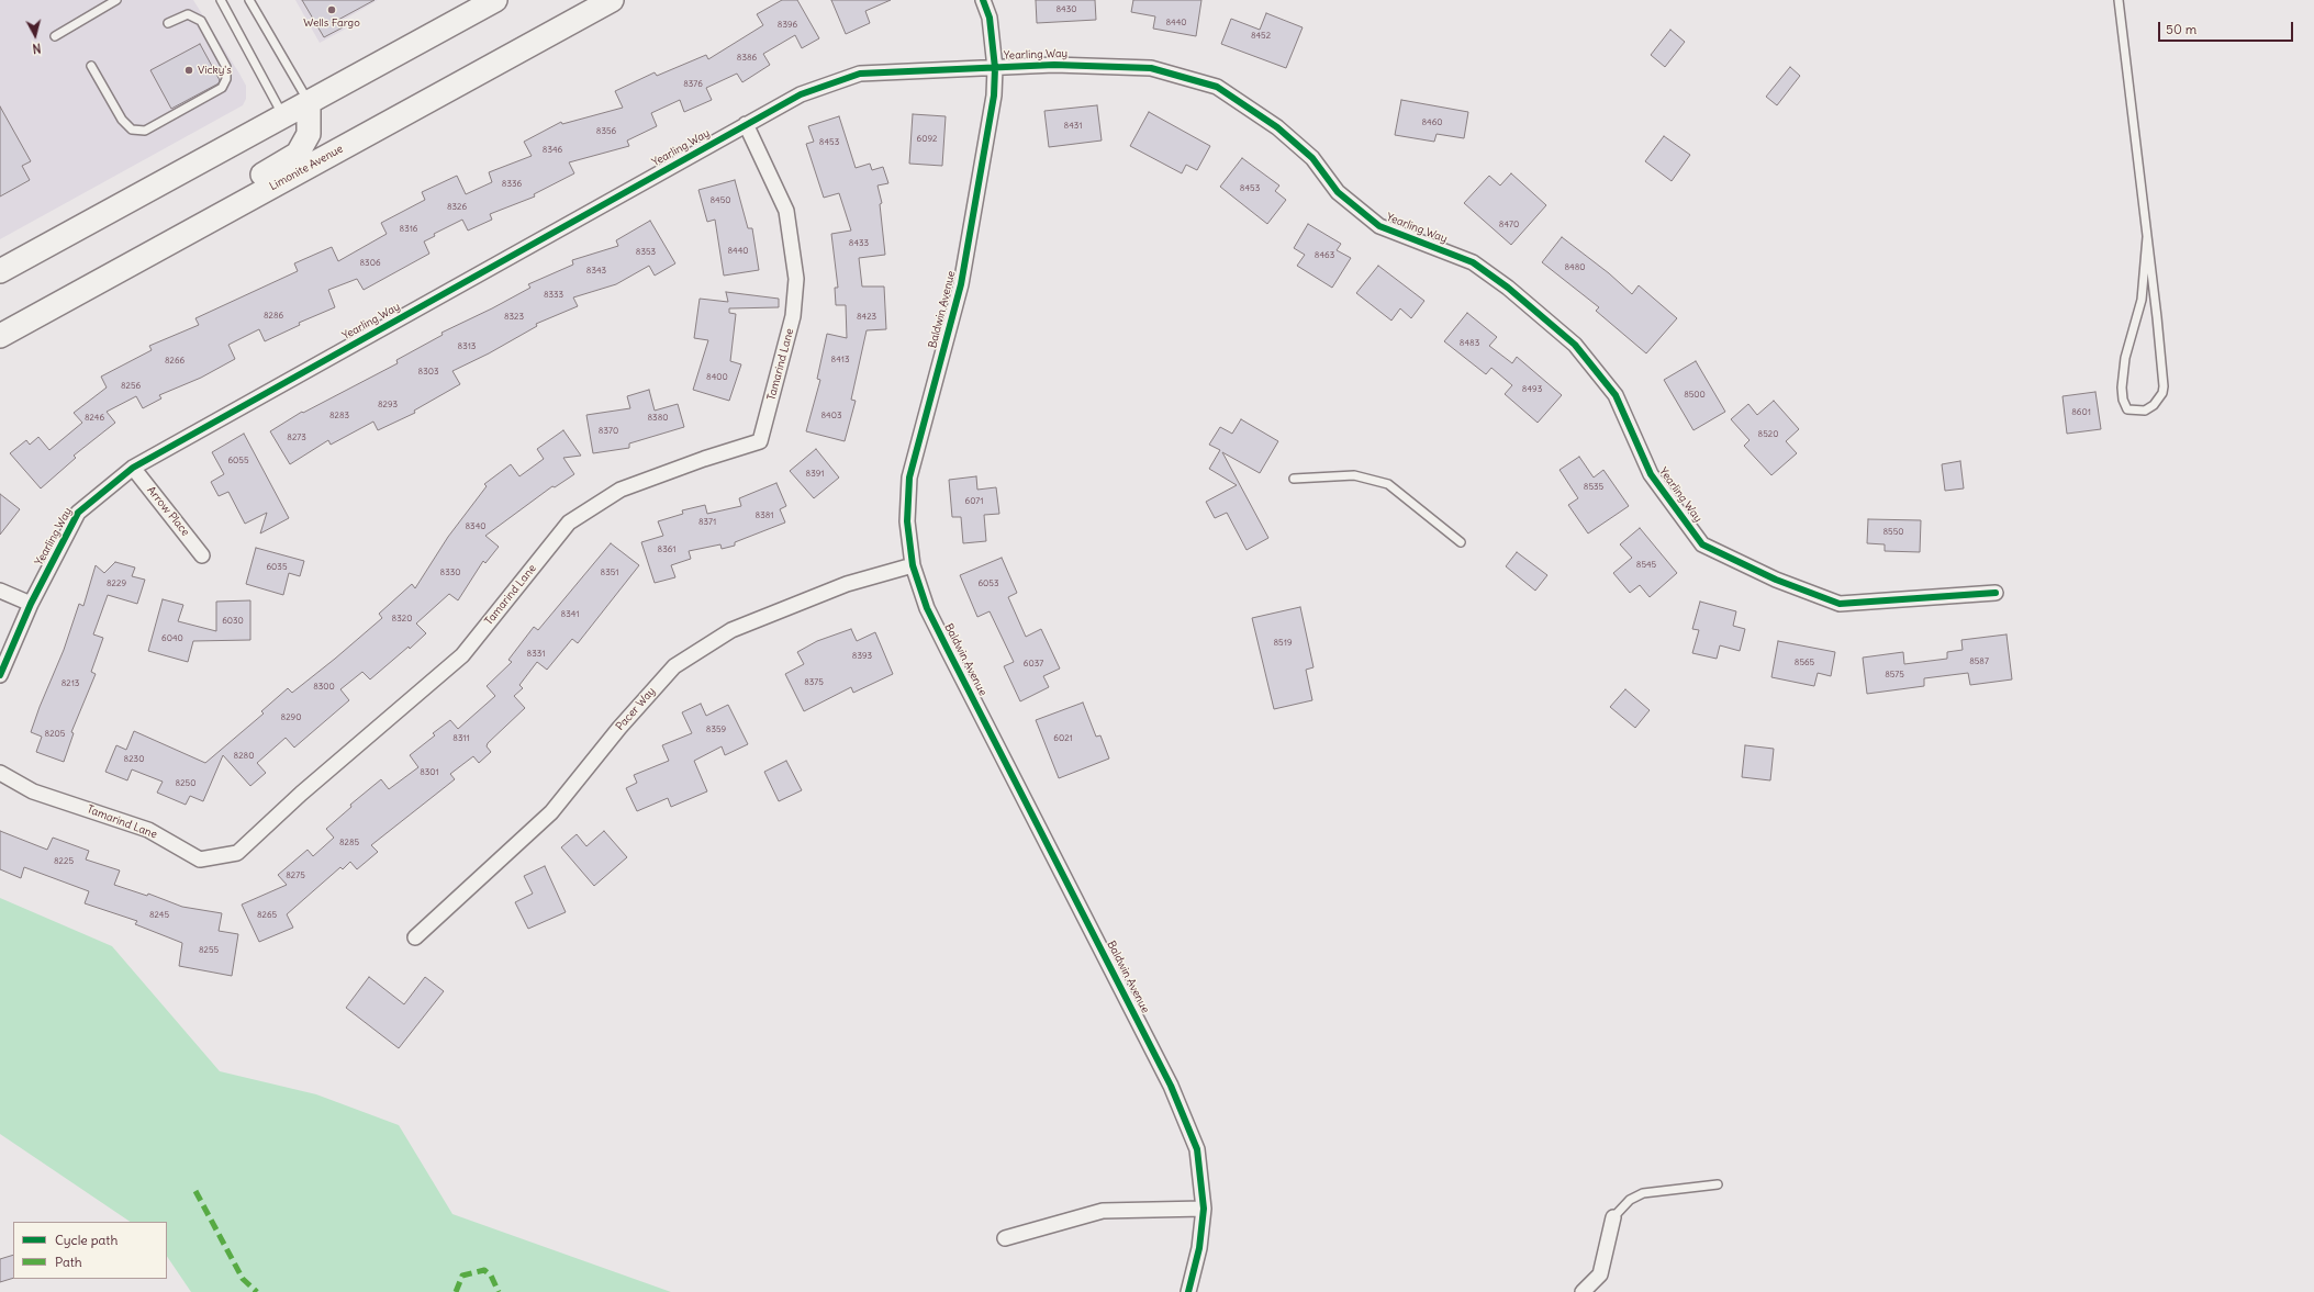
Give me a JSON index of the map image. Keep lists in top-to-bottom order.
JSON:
{
  "streets": {
    "main road": ["Limonite Avenue"],
    "street": [
      "Yearling Way",
      "Baldwin Avenue",
      "Tamarind Lane",
      "Arrow Place",
      "Pacer Way"
    ]
  },
  "crossings": [
    ["Yearling Way", "Baldwin Avenue"],
    ["Yearling Way", "Tamarind Lane"],
    ["Yearling Way", "Arrow Place"],
    ["Baldwin Avenue", "Pacer Way"]
  ],
  "places": ["Wells Fargo", "Vicky's"],
  "house_numbers": [
    "8430",
    "8440",
    "8396",
    "8452",
    "8386",
    "8376",
    "8460",
    "8431",
    "8356",
    "6092",
    "8453",
    "8346",
    "8336",
    "8453",
    "8450",
    "8326",
    "8470",
    "8316",
    "8433",
    "8440",
    "8353",
    "8463",
    "8306",
    "8480",
    "8343",
    "8333",
    "8286",
    "8323",
    "8423",
    "8483",
    "8313",
    "8413",
    "8266",
    "8303",
    "8400",
    "8256",
    "8493",
    "8500",
    "8293",
    "8601",
    "8283",
    "8403",
    "8246",
    "8380",
    "8370",
    "8520",
    "8273",
    "6055",
    "8391",
    "8535",
    "6071",
    "8381",
    "8371",
    "8340",
    "8550",
    "8361",
    "8545",
    "6035",
    "8330",
    "8351",
    "8229",
    "6053",
    "8341",
    "8320",
    "6030",
    "6040",
    "8519",
    "8331",
    "8393",
    "8587",
    "8565",
    "6037",
    "8575",
    "8375",
    "8213",
    "8300",
    "8290",
    "8359",
    "8205",
    "8311",
    "6021",
    "8280",
    "8230",
    "8301",
    "8250",
    "8285",
    "8225",
    "8275",
    "8245",
    "8265",
    "8255"
  ],
  "legend": ["Cycle path", "Path"],
  "scale_bar": "50 m",
  "north": "bottom"
}
